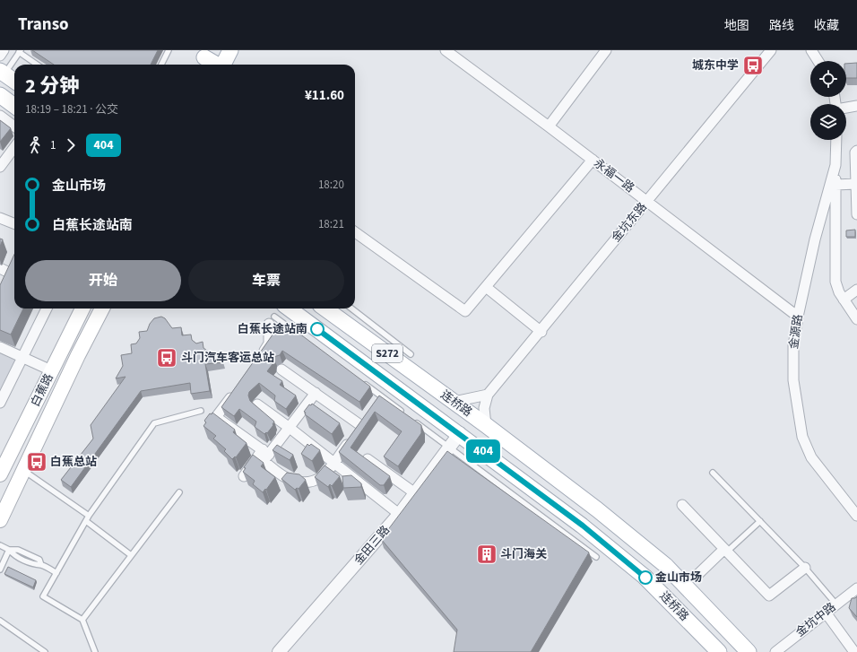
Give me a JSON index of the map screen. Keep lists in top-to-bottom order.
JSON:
{
  "streets": {
    "main road": ["S272", "白蕉路", "连桥路"],
    "street": [
      "永福一路",
      "金坑东路",
      "金源路",
      "金田三路",
      "金坑中路"
    ]
  },
  "crossings": [
    ["永福一路", "金坑东路"],
    ["永福一路", "金源路"],
    ["连桥路", "金田三路"]
  ],
  "places": {
    "bus stop": ["城东中学", "斗门汽车客运总站", "白蕉总站"],
    "other": ["白蕉长途站南", "金山市场"],
    "building": ["斗门海关"]
  },
  "lines": ["bus line 404"],
  "page": {
    "header": "Transo",
    "nav": ["地图", "路线", "收藏"],
    "on_map": "404",
    "heading": ["2 分钟", "18:19 – 18:21 · 公交", "¥11.60"],
    "legs": ["1", "404"],
    "list": [
      {
        "name": "金山市场",
        "value": "18:20"
      },
      {
        "name": "白蕉长途站南",
        "value": "18:21"
      }
    ],
    "buttons": ["开始", "车票"]
  }
}
